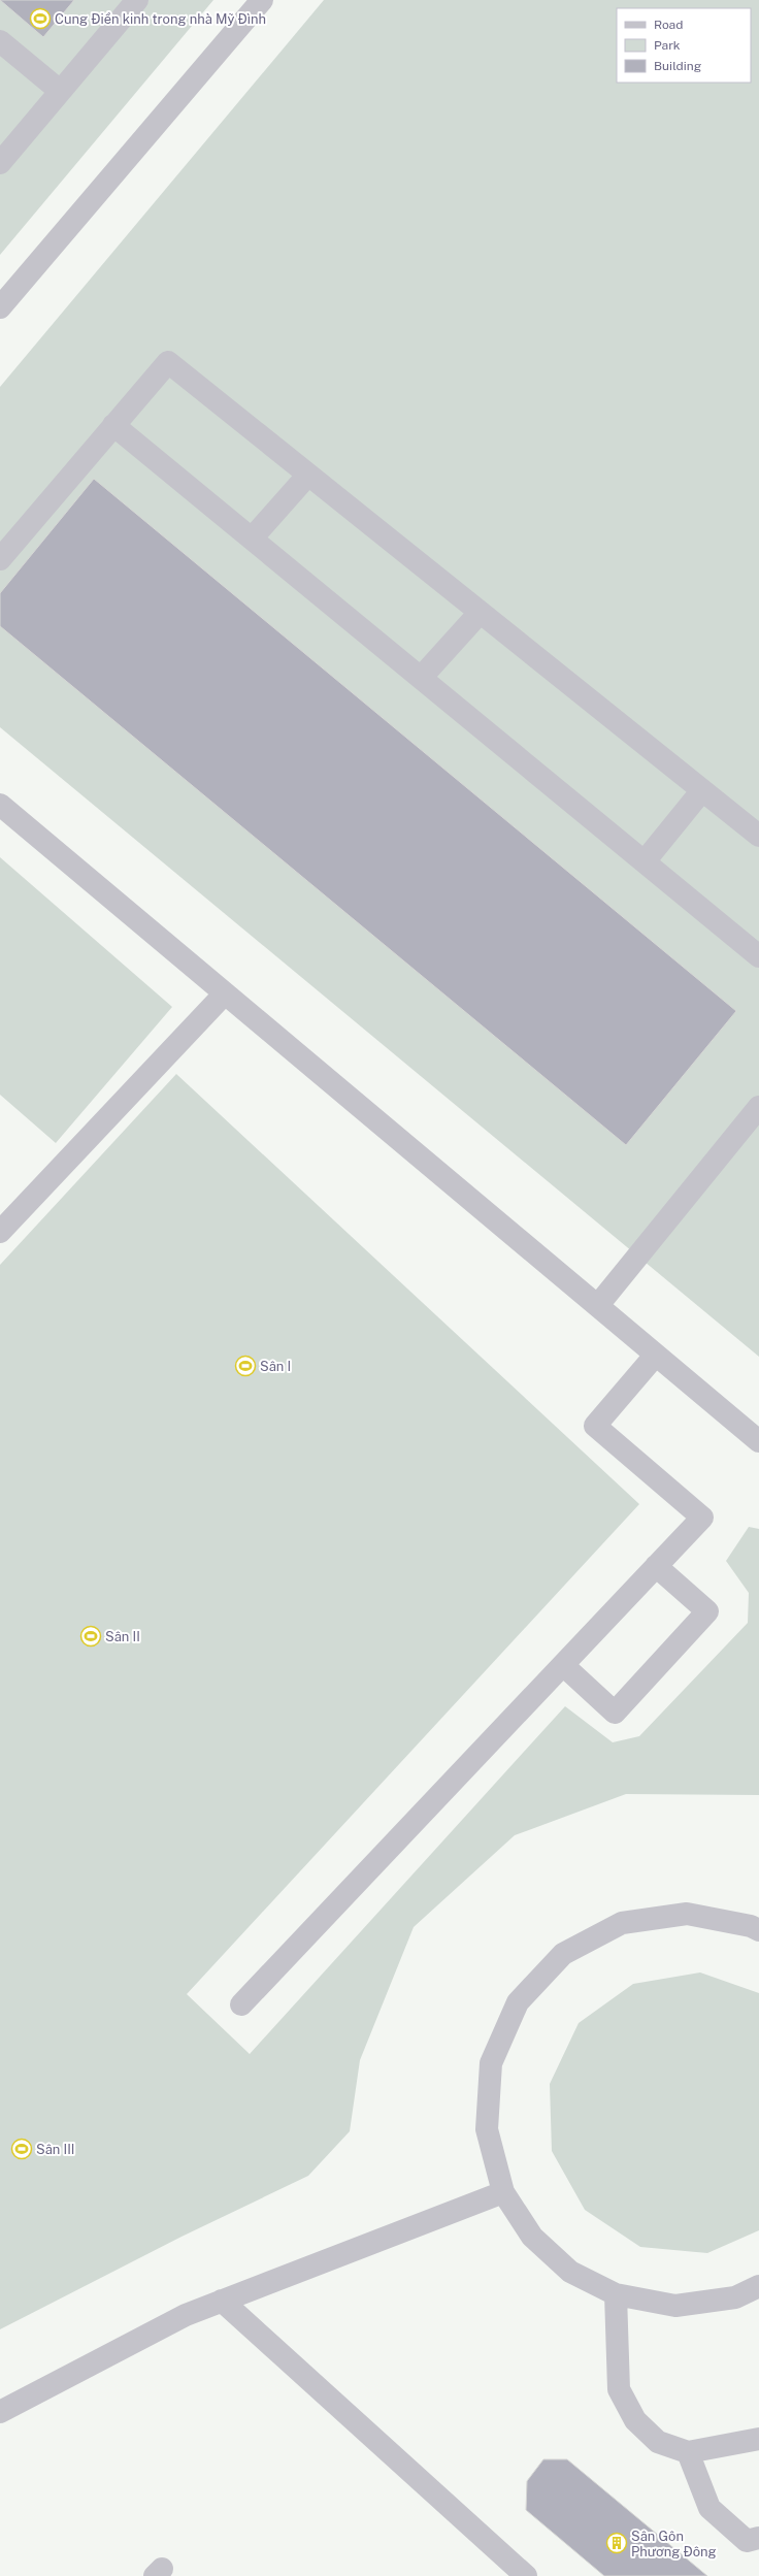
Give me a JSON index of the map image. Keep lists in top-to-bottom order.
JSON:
{
  "places": {
    "sports": [
      "Cung Điền kinh trong nhà Mỹ Đình",
      "Sân I",
      "Sân II",
      "Sân III"
    ],
    "building": ["Sân Gôn Phương Đông"]
  },
  "legend": ["Road", "Park", "Building"]
}
